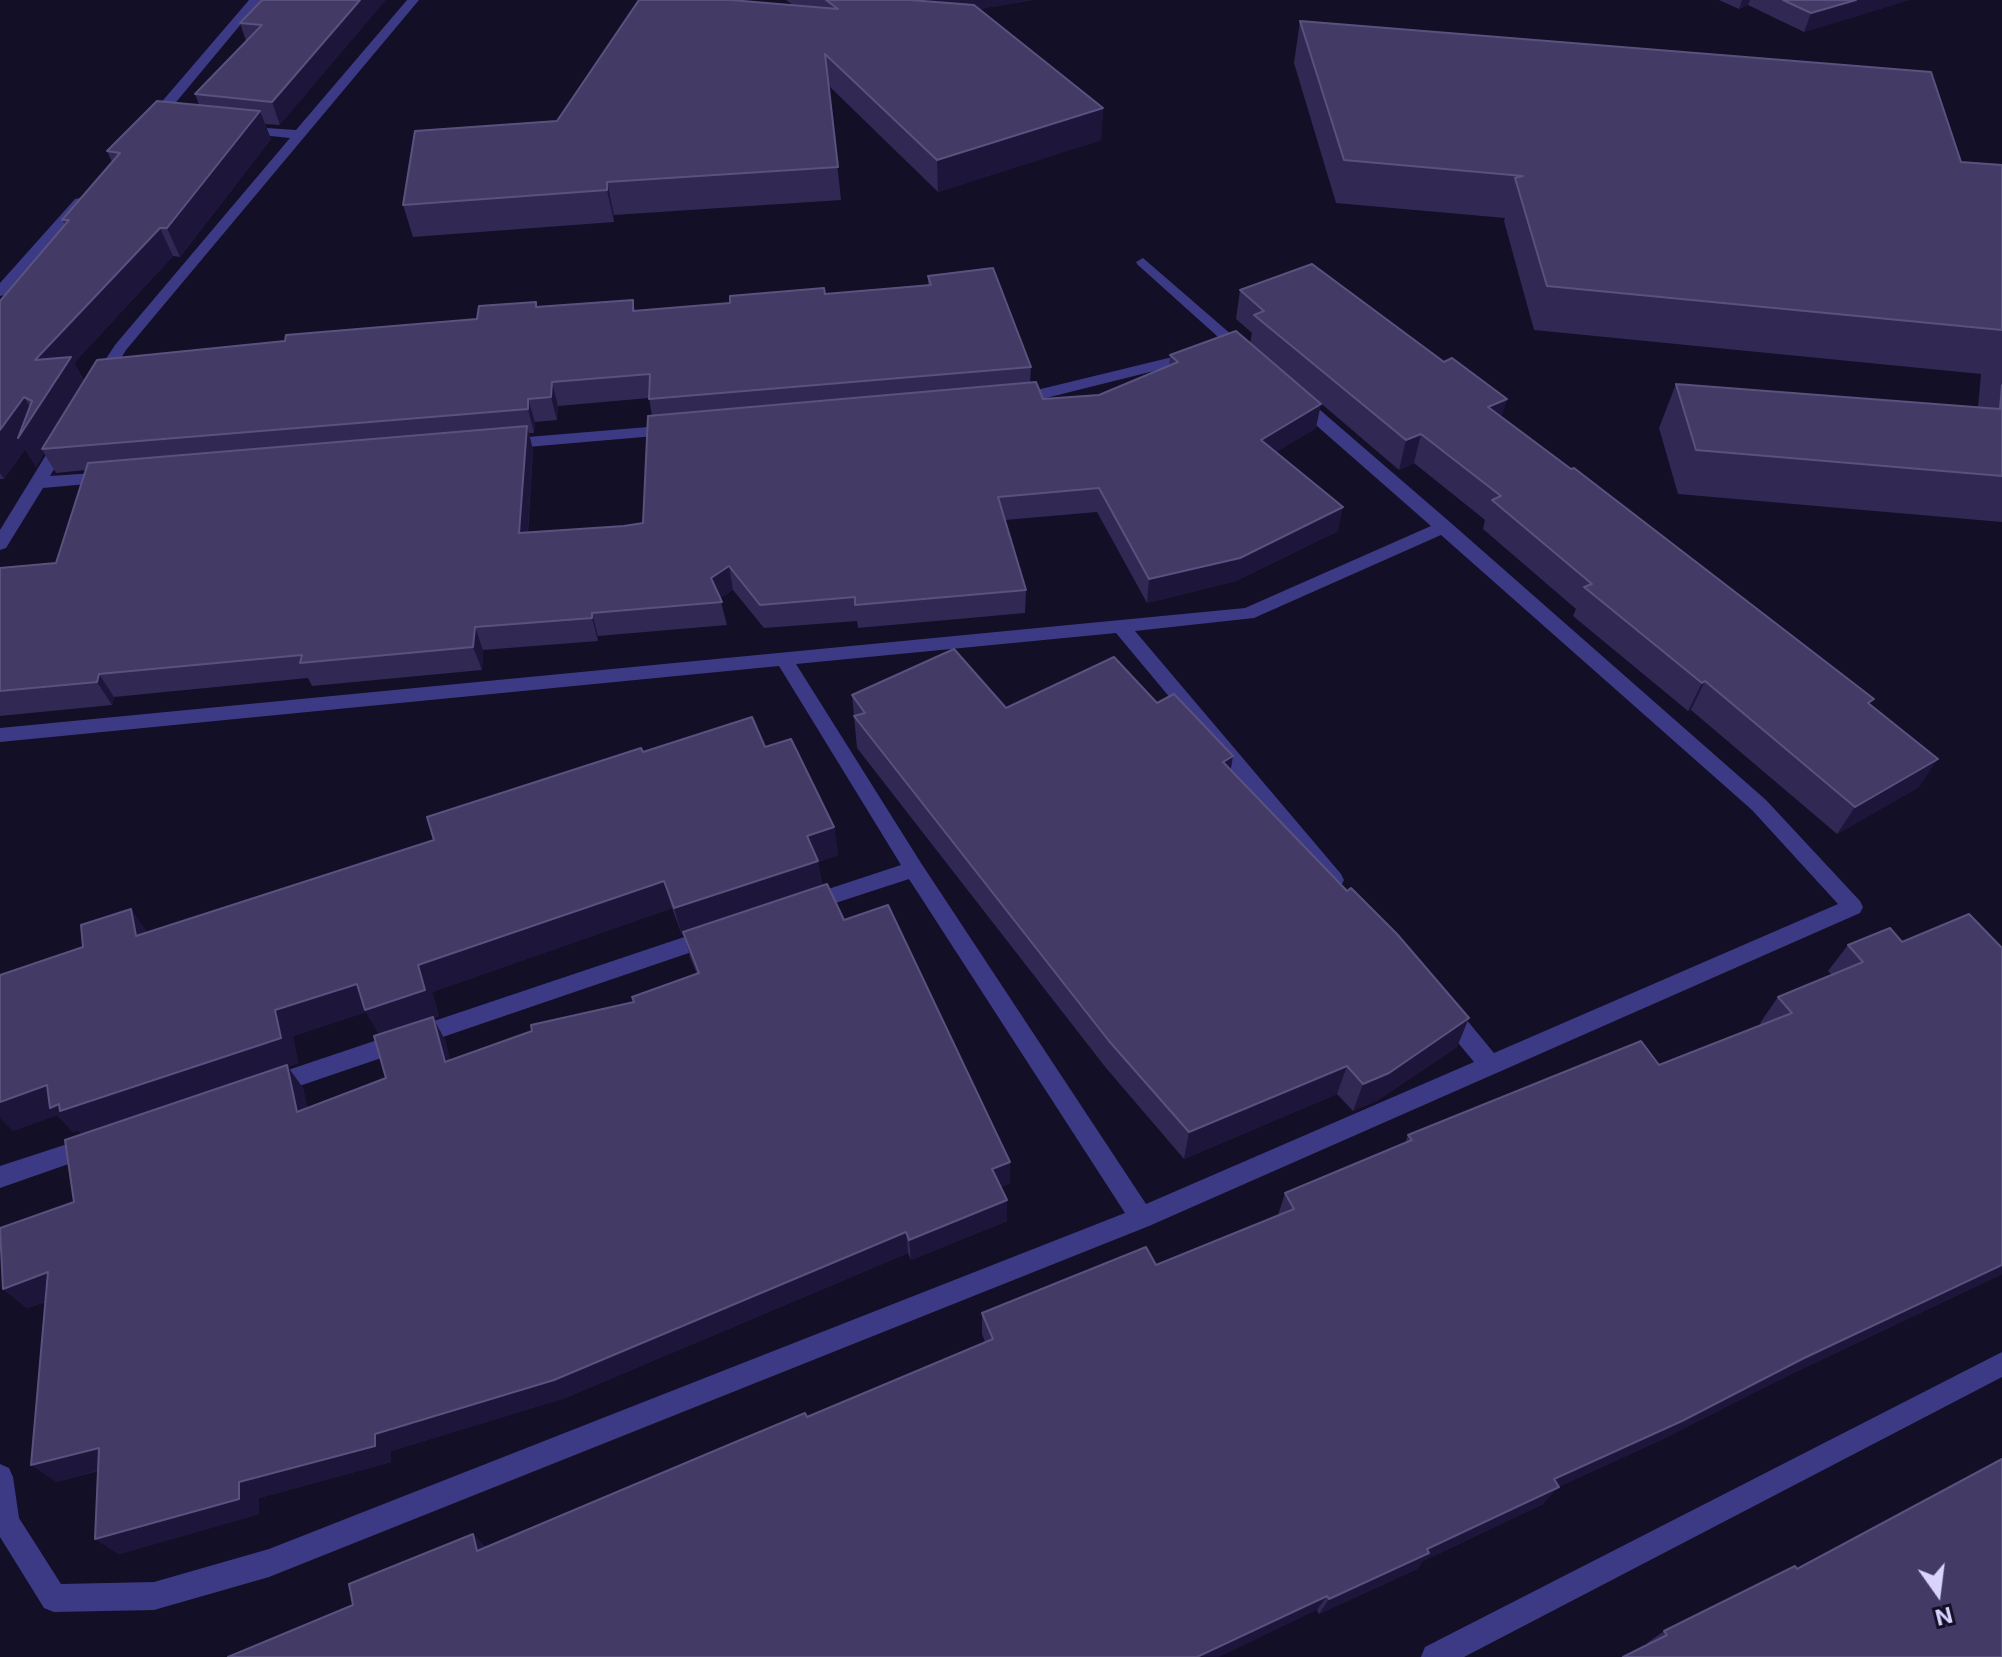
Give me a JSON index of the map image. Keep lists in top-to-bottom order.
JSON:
{
  "north": "bottom"
}
